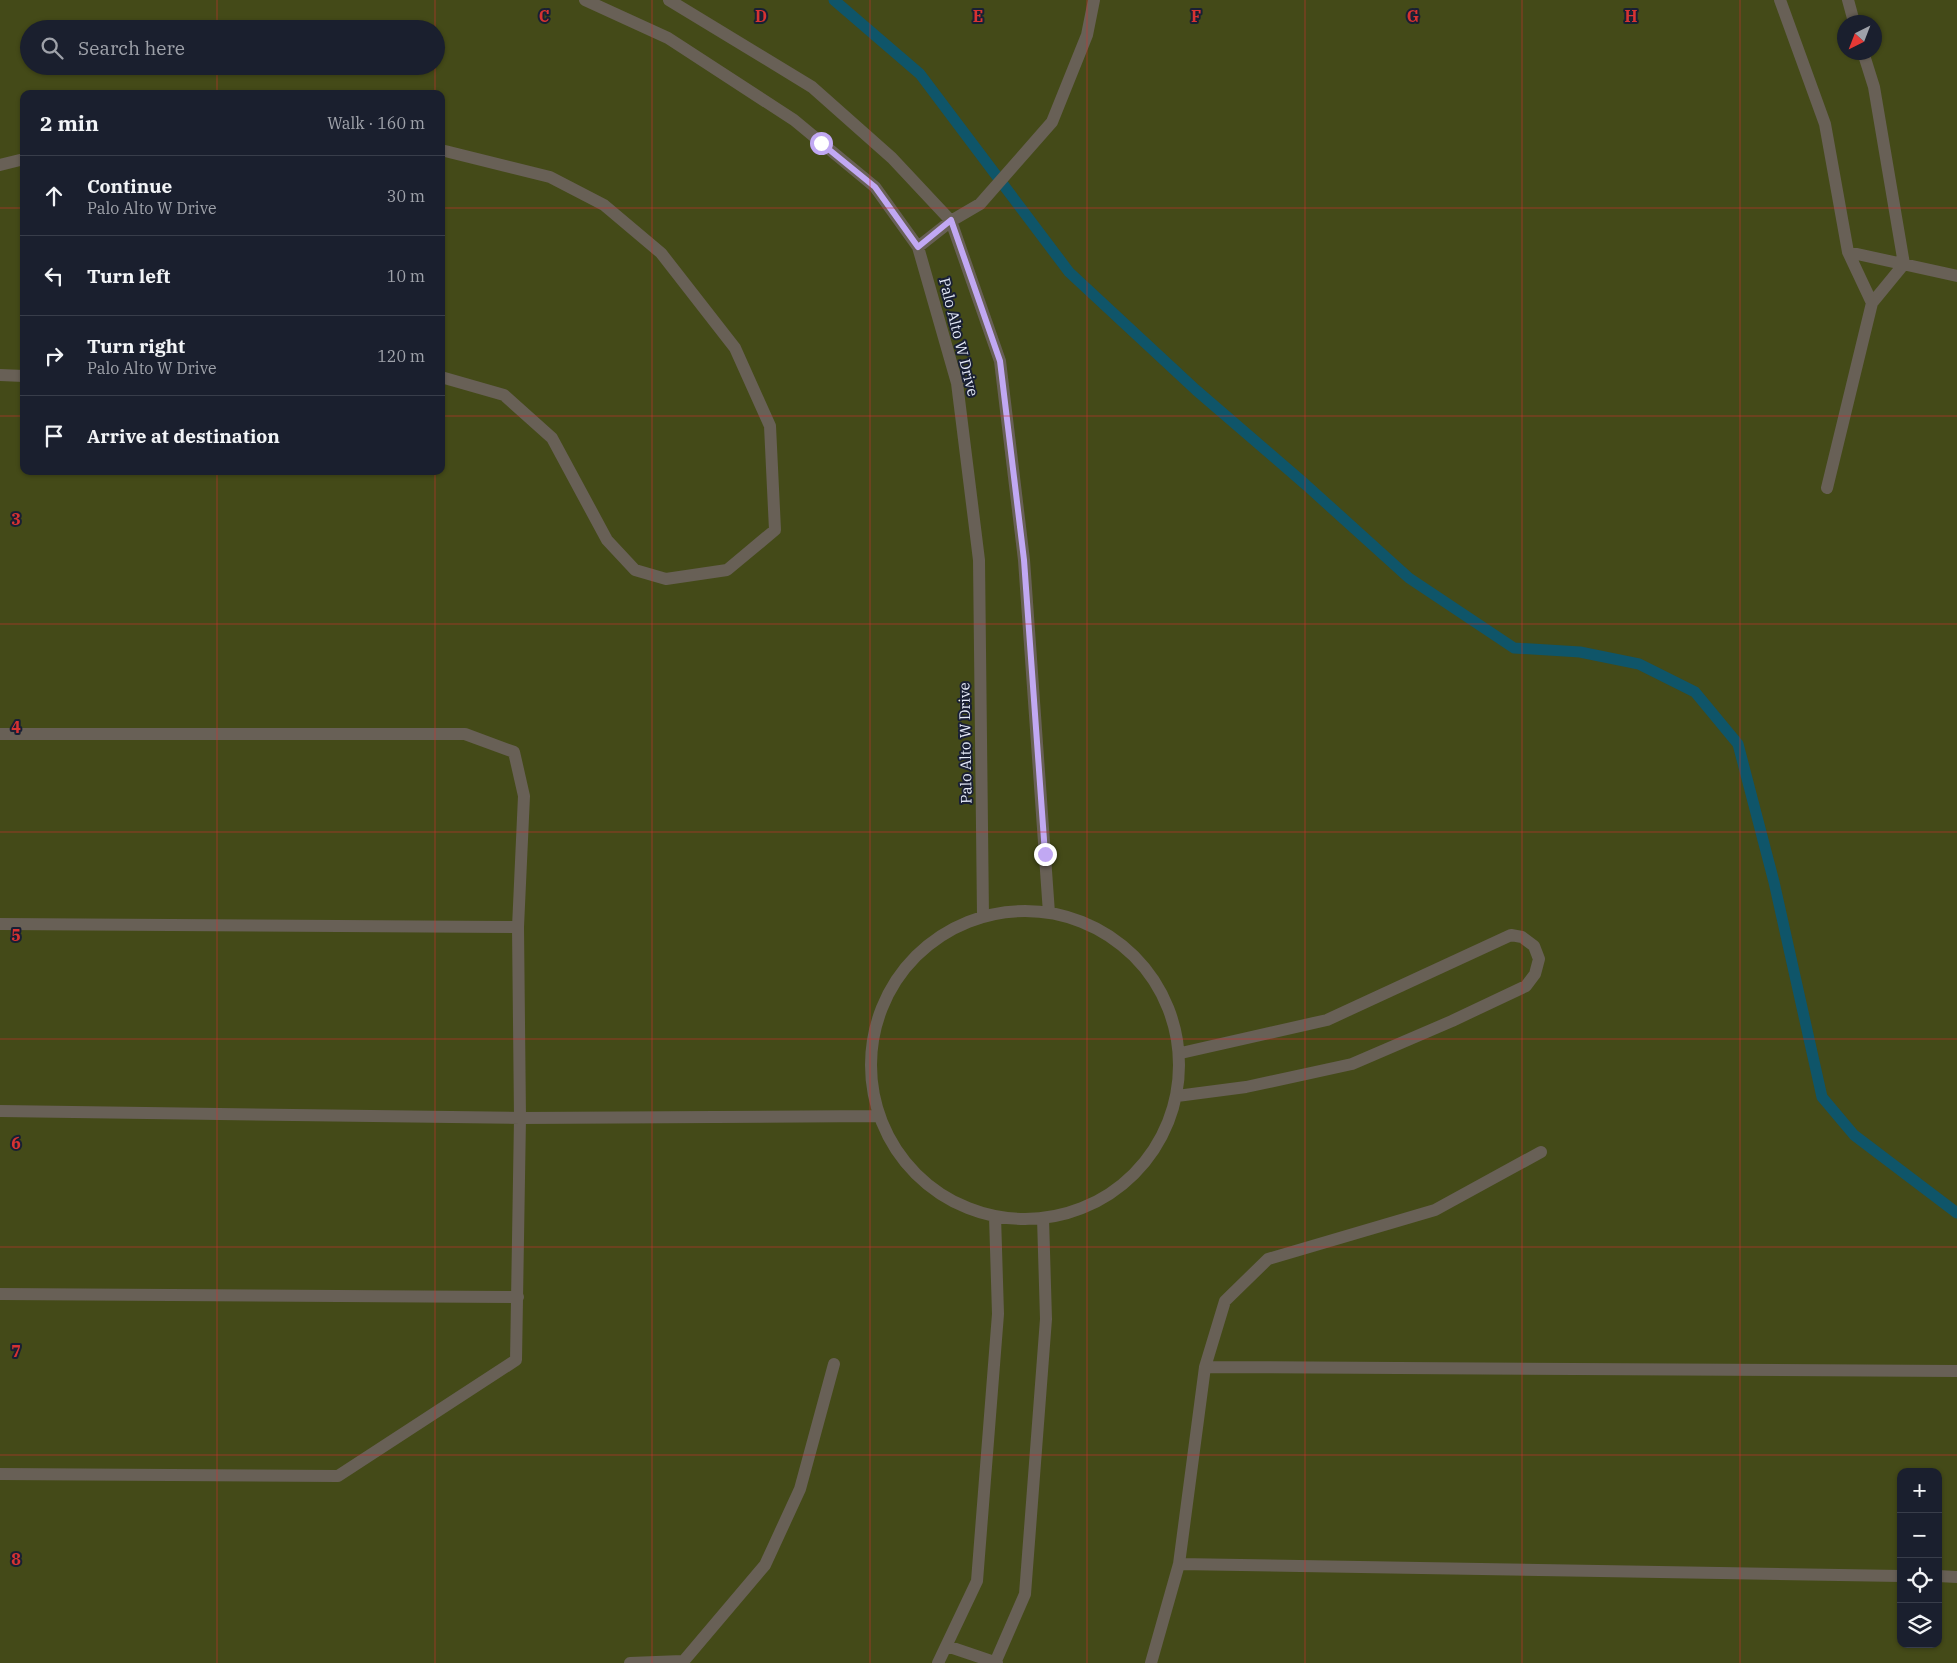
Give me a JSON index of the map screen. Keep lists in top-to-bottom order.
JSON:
{
  "streets": {
    "street": ["Palo Alto W Drive"]
  },
  "north": "bottom left",
  "page": {
    "search": "Search here",
    "heading": ["2 min", "Walk · 160 m"],
    "list": [
      ["Continue", "Palo Alto W Drive", "30 m"],
      ["Turn left", "10 m"],
      ["Turn right", "Palo Alto W Drive", "120 m"],
      "Arrive at destination"
    ],
    "map_buttons": ["+", "−"]
  },
  "grid": {
    "columns": [
      "C",
      "D",
      "E",
      "F",
      "G",
      "H"
    ],
    "rows": [
      "3",
      "4",
      "5",
      "6",
      "7",
      "8"
    ]
  }
}
